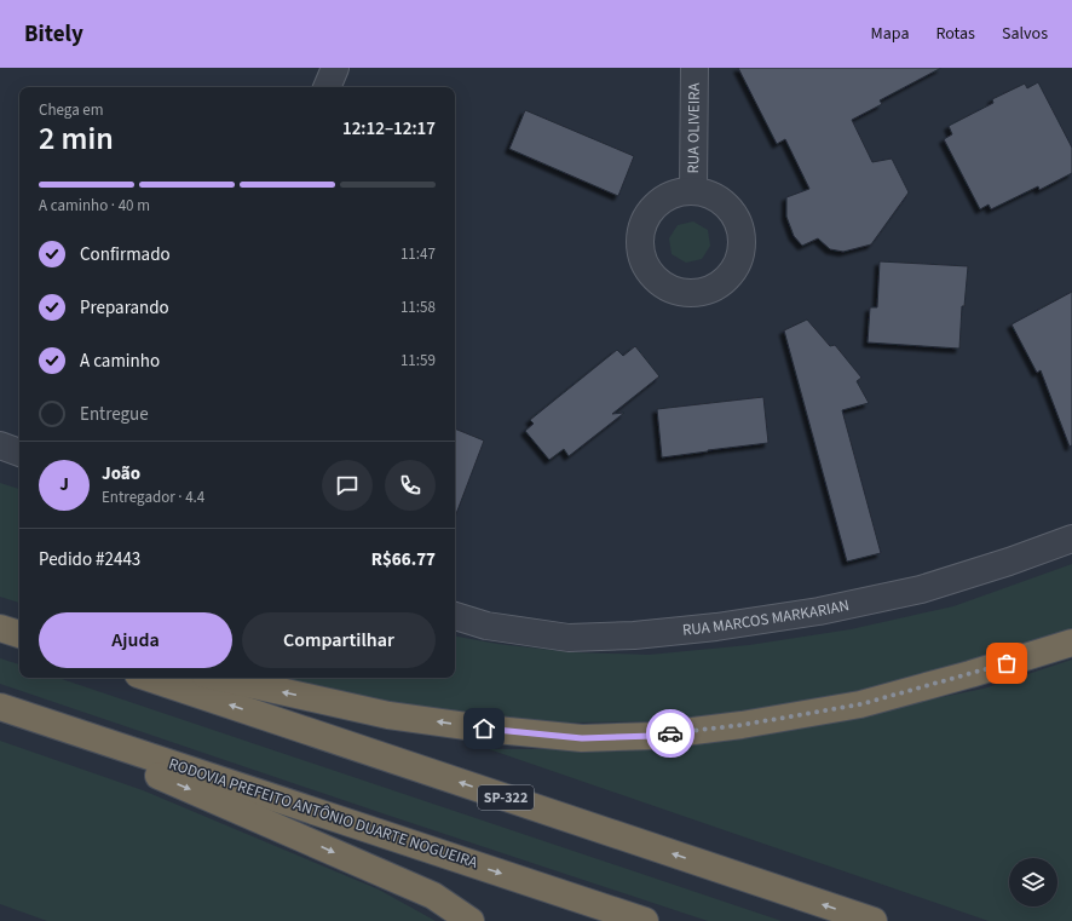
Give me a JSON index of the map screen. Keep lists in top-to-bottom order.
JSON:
{
  "streets": {
    "highway": ["SP-322", "RODOVIA PREFEITO ANTÔNIO DUARTE NOGUEIRA"],
    "street": ["RUA OLIVEIRA", "RUA MARCOS MARKARIAN"]
  },
  "page": {
    "header": "Bitely",
    "nav": ["Mapa", "Rotas", "Salvos"],
    "heading": ["2 min", "Chega em", "12:12–12:17"],
    "panel": [
      "João",
      "Entregador · 4.4",
      "Pedido #2443",
      "R$66.77"
    ],
    "bar": "A caminho · 40 m",
    "list": [
      ["Confirmado", "11:47"],
      ["Preparando", "11:58"],
      ["A caminho", "11:59"],
      "Entregue"
    ],
    "round": "J",
    "buttons": ["Ajuda", "Compartilhar"]
  }
}
